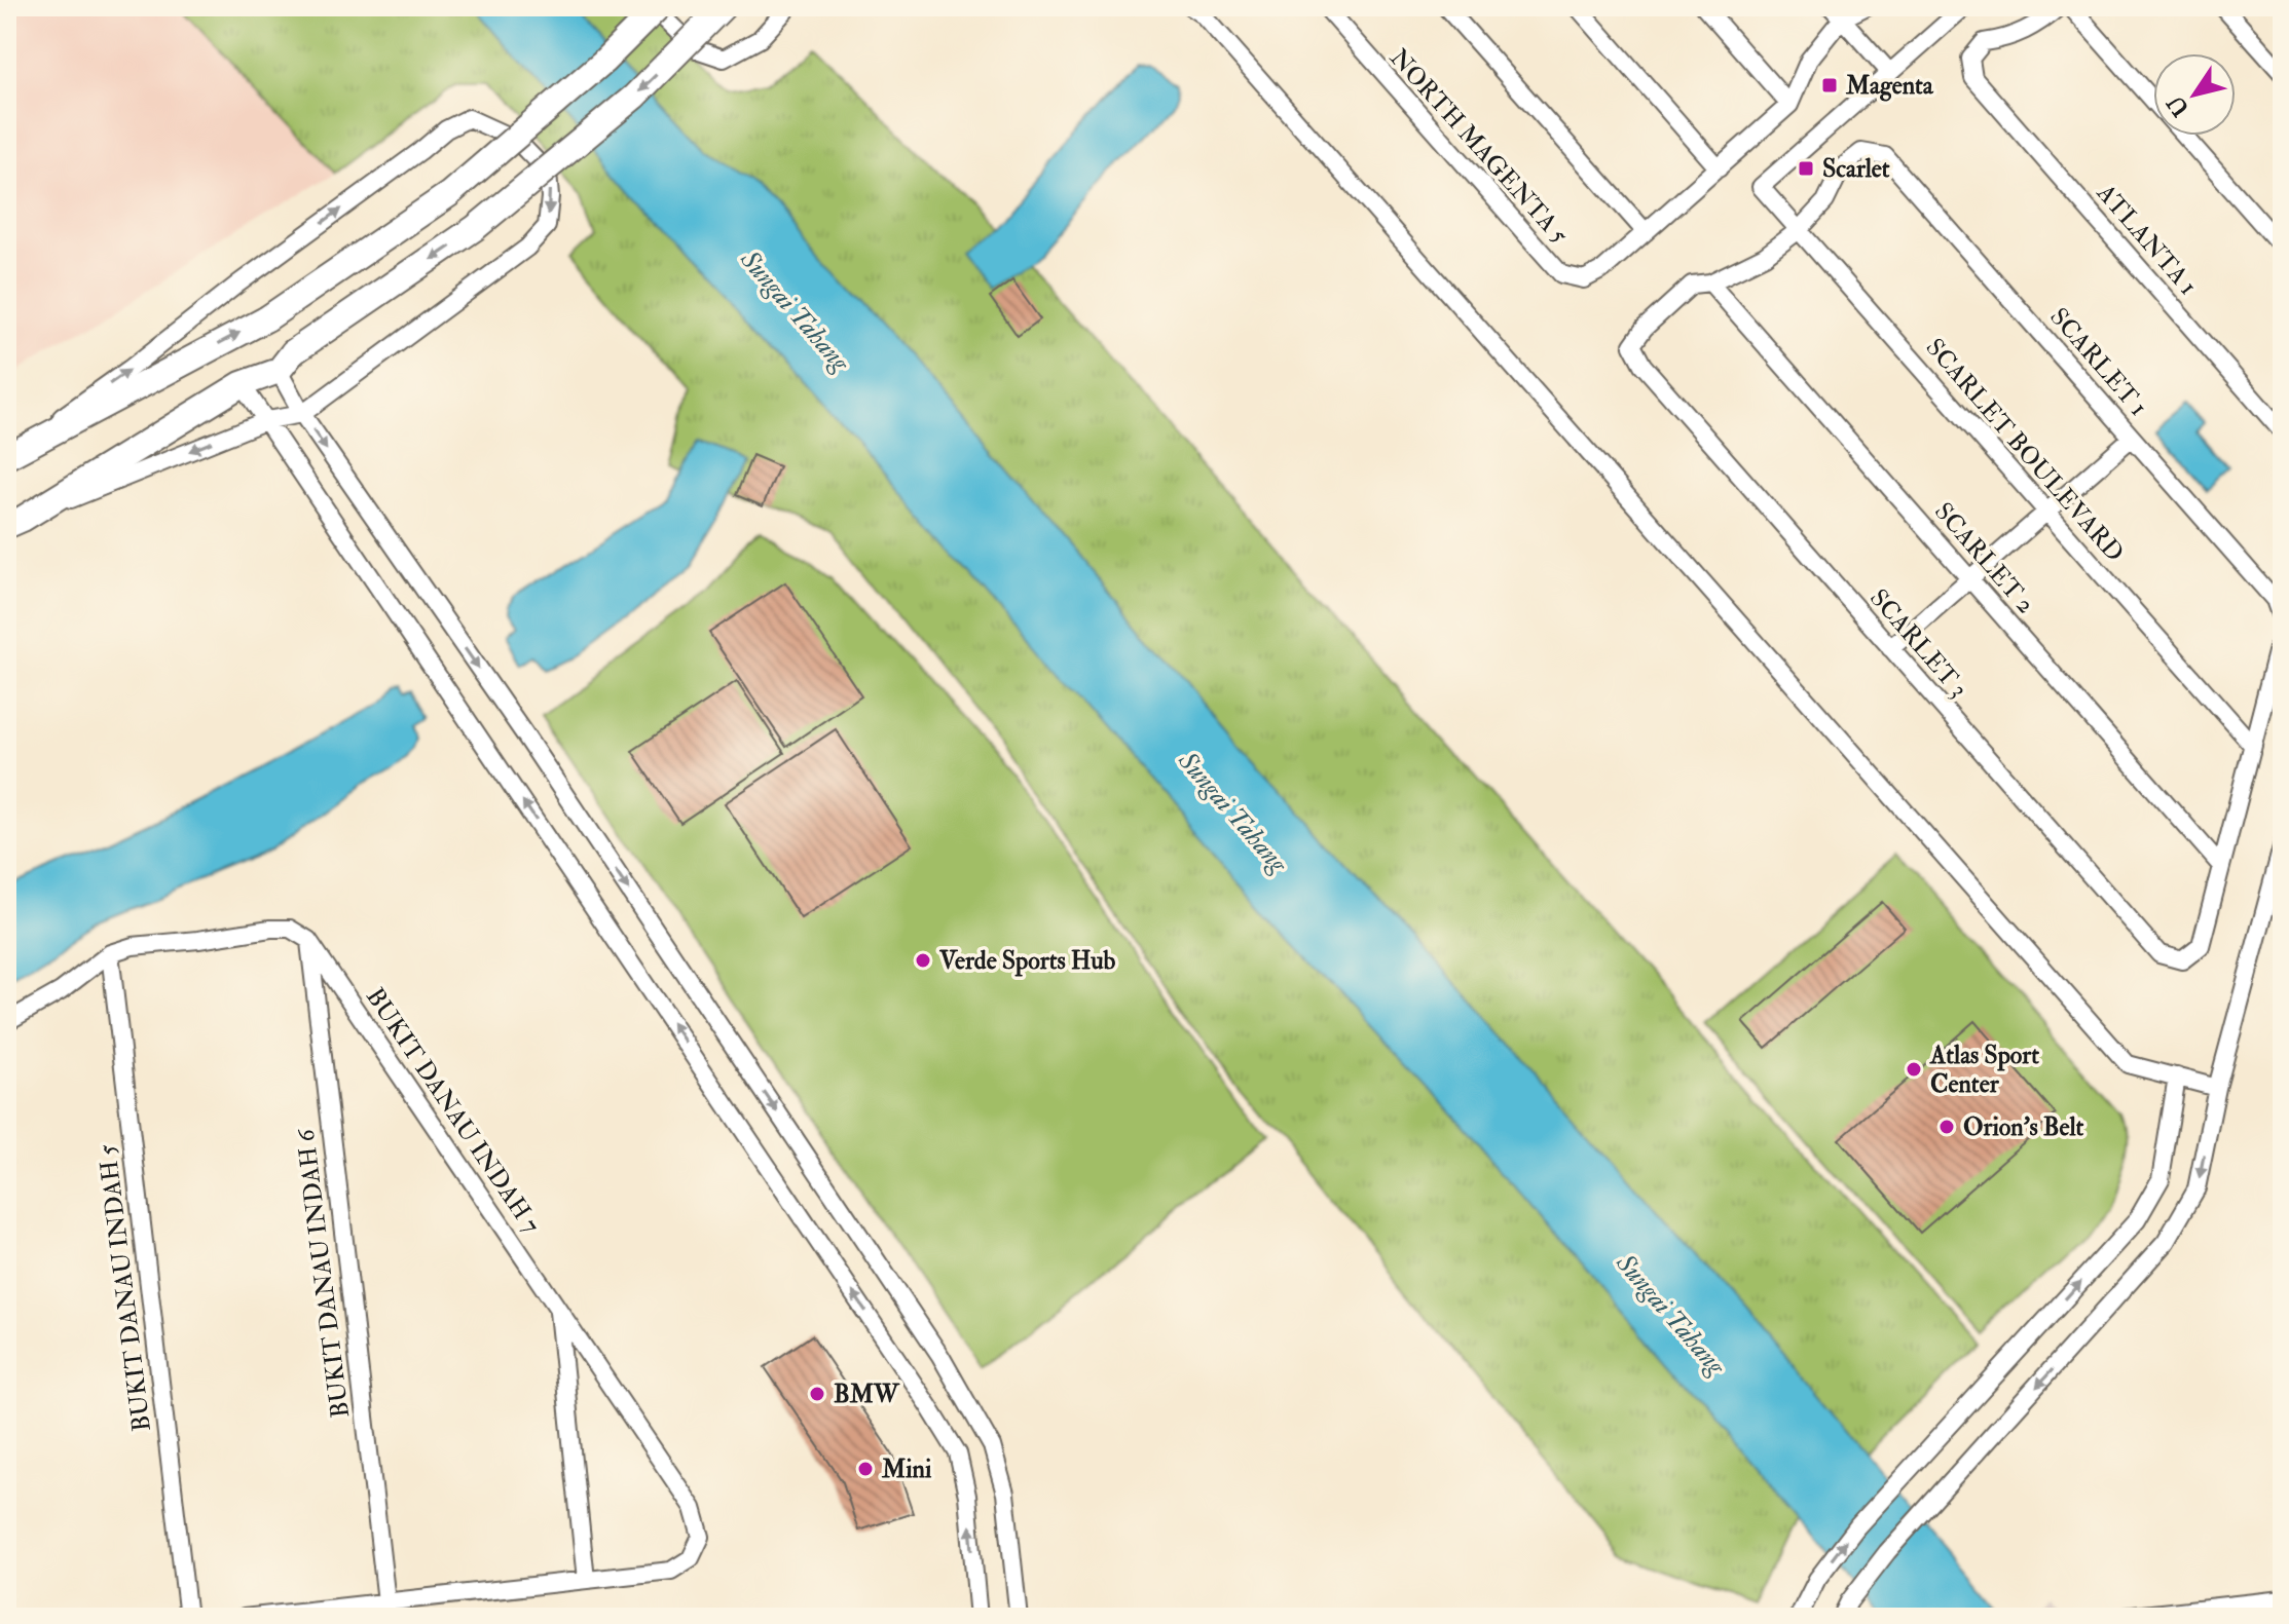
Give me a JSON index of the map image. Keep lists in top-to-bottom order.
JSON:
{
  "streets": {
    "street": [
      "NORTH MAGENTA 5",
      "ATLANTA 1",
      "SCARLET 1",
      "SCARLET BOULEVARD",
      "SCARLET 2",
      "SCARLET 3",
      "BUKIT DANAU INDAH 7",
      "BUKIT DANAU INDAH 6",
      "BUKIT DANAU INDAH 5"
    ]
  },
  "crossings": [
    ["SCARLET 1", "SCARLET BOULEVARD"],
    ["SCARLET 2", "SCARLET 3"],
    ["BUKIT DANAU INDAH 7", "BUKIT DANAU INDAH 6"]
  ],
  "water": ["Sungai Tahang"],
  "places": {
    "transit": ["Magenta", "Scarlet"],
    "other": [
      "Verde Sports Hub",
      "Atlas Sport Center",
      "Orion's Belt",
      "BMW",
      "Mini"
    ]
  },
  "north": "bottom left"
}
